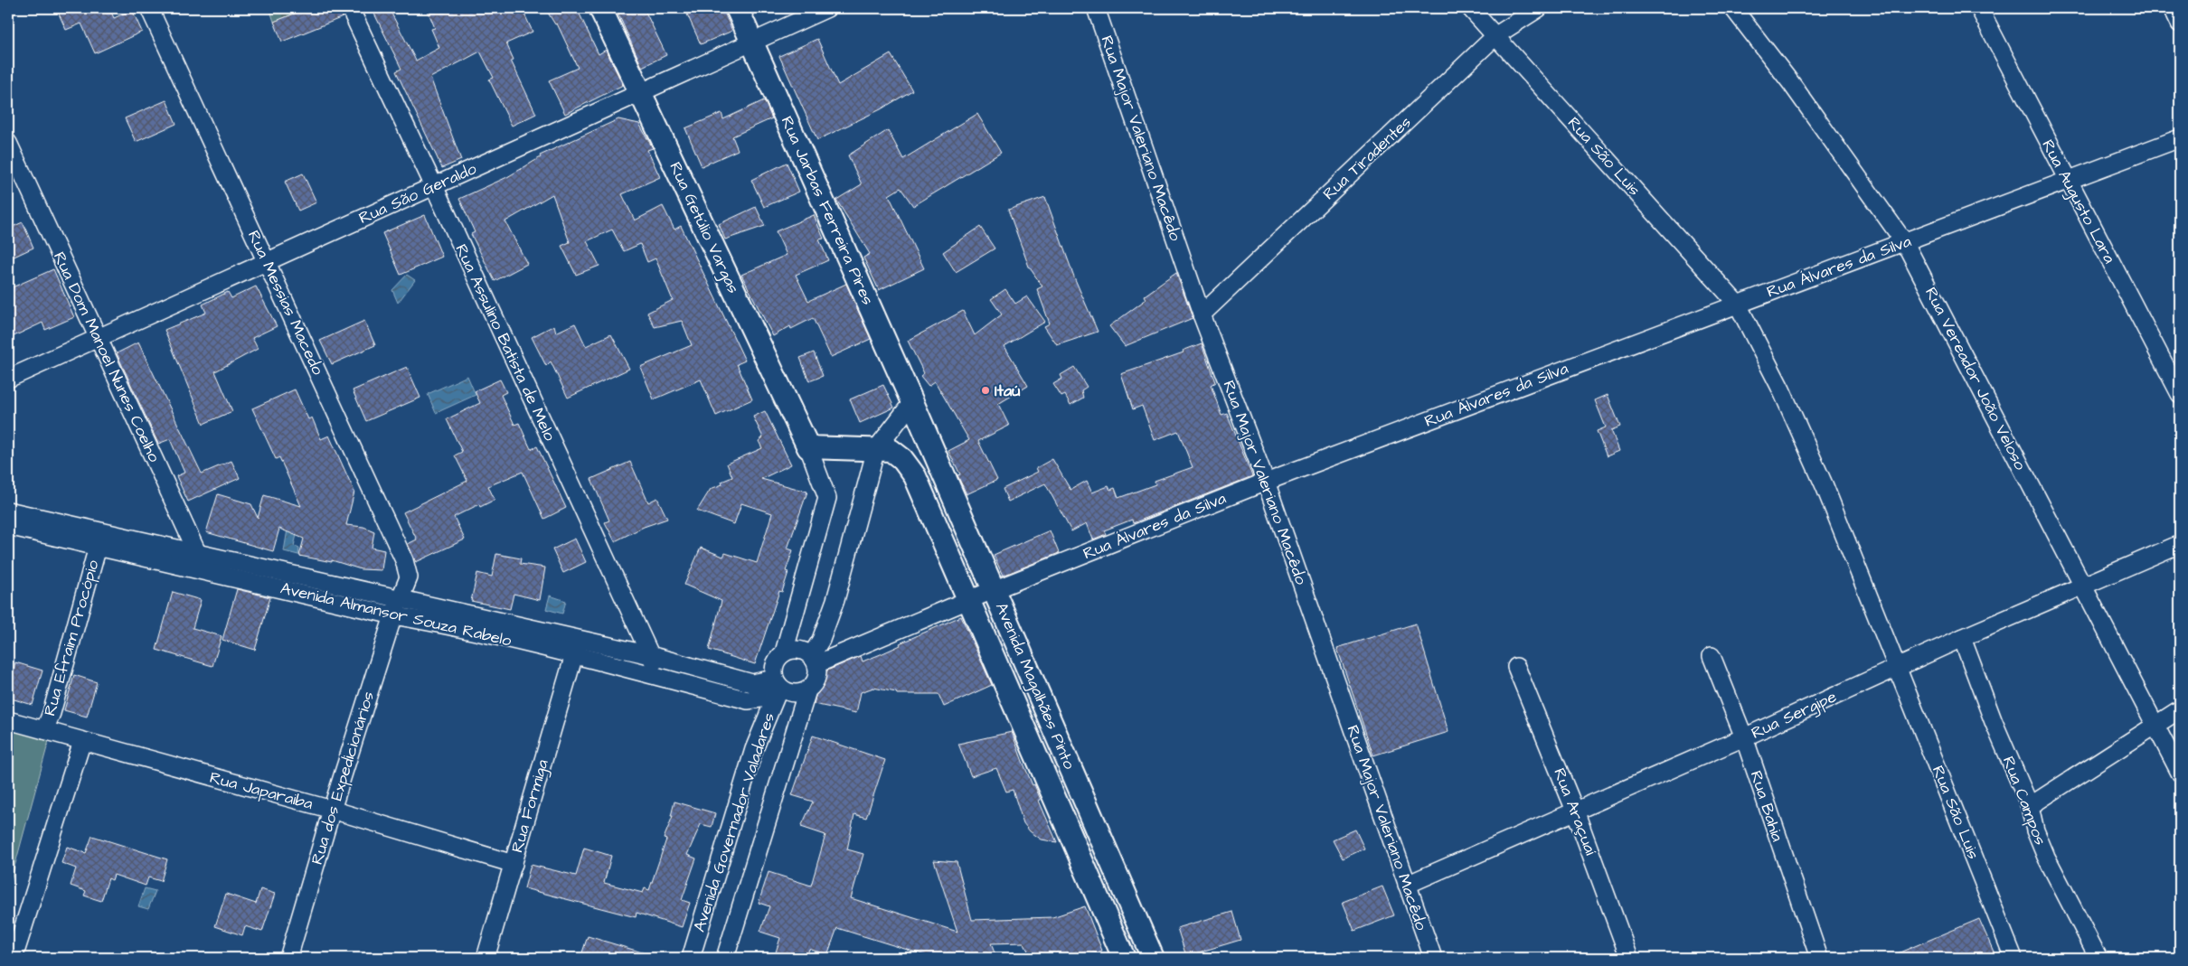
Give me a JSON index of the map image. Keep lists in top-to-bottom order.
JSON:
{
  "streets": {
    "main road": ["Rua Jarbas Ferreira Pires", "Rua Getúlio Vargas", "Avenida Magalhães Pinto"],
    "street": [
      "Rua Major Valeriano Macêdo",
      "Rua São Luis",
      "Rua Tiradentes",
      "Rua São Geraldo",
      "Rua Augusto Lara",
      "Rua Álvares da Silva",
      "Rua Messias Macedo",
      "Rua Assulino Batista de Melo",
      "Rua Dom Manoel Nunes Coelho",
      "Rua Vereador João Veloso",
      "Avenida Almansor Souza Rabelo",
      "Rua Efraim Procópio",
      "Rua Sergipe",
      "Rua dos Expedicionários",
      "Rua Japaraiba",
      "Rua Campos",
      "Rua Formiga",
      "Rua Bahia",
      "Rua Araçuaí",
      "Avenida Governador Valadares"
    ]
  },
  "crossings": [
    ["Rua Major Valeriano Macêdo", "Rua Tiradentes"],
    ["Rua Major Valeriano Macêdo", "Rua Álvares da Silva"],
    ["Rua Major Valeriano Macêdo", "Rua Sergipe"],
    ["Rua São Luis", "Rua Tiradentes"],
    ["Rua São Luis", "Rua Álvares da Silva"],
    ["Rua São Luis", "Rua Sergipe"],
    ["Rua São Geraldo", "Rua Jarbas Ferreira Pires"],
    ["Rua São Geraldo", "Rua Getúlio Vargas"],
    ["Rua São Geraldo", "Rua Messias Macedo"],
    ["Rua São Geraldo", "Rua Assulino Batista de Melo"],
    ["Rua São Geraldo", "Rua Dom Manoel Nunes Coelho"],
    ["Rua Augusto Lara", "Rua Álvares da Silva"],
    ["Rua Jarbas Ferreira Pires", "Avenida Magalhães Pinto"],
    ["Rua Getúlio Vargas", "Rua Álvares da Silva"],
    ["Rua Getúlio Vargas", "Avenida Almansor Souza Rabelo"],
    ["Rua Getúlio Vargas", "Avenida Governador Valadares"],
    ["Rua Álvares da Silva", "Rua Vereador João Veloso"],
    ["Rua Álvares da Silva", "Avenida Almansor Souza Rabelo"],
    ["Rua Álvares da Silva", "Avenida Magalhães Pinto"],
    ["Rua Álvares da Silva", "Avenida Governador Valadares"],
    ["Rua Messias Macedo", "Avenida Almansor Souza Rabelo"],
    ["Rua Messias Macedo", "Rua dos Expedicionários"],
    ["Rua Assulino Batista de Melo", "Avenida Almansor Souza Rabelo"],
    ["Rua Dom Manoel Nunes Coelho", "Avenida Almansor Souza Rabelo"],
    ["Rua Vereador João Veloso", "Rua Sergipe"],
    ["Avenida Almansor Souza Rabelo", "Rua Efraim Procópio"],
    ["Avenida Almansor Souza Rabelo", "Rua dos Expedicionários"],
    ["Avenida Almansor Souza Rabelo", "Rua Formiga"],
    ["Avenida Almansor Souza Rabelo", "Avenida Governador Valadares"],
    ["Rua Efraim Procópio", "Rua Japaraiba"],
    ["Rua Sergipe", "Rua Campos"],
    ["Rua Sergipe", "Rua Bahia"],
    ["Rua Sergipe", "Rua Araçuaí"],
    ["Rua dos Expedicionários", "Rua Japaraiba"],
    ["Rua Japaraiba", "Rua Formiga"]
  ],
  "places": ["Itaú"]
}
